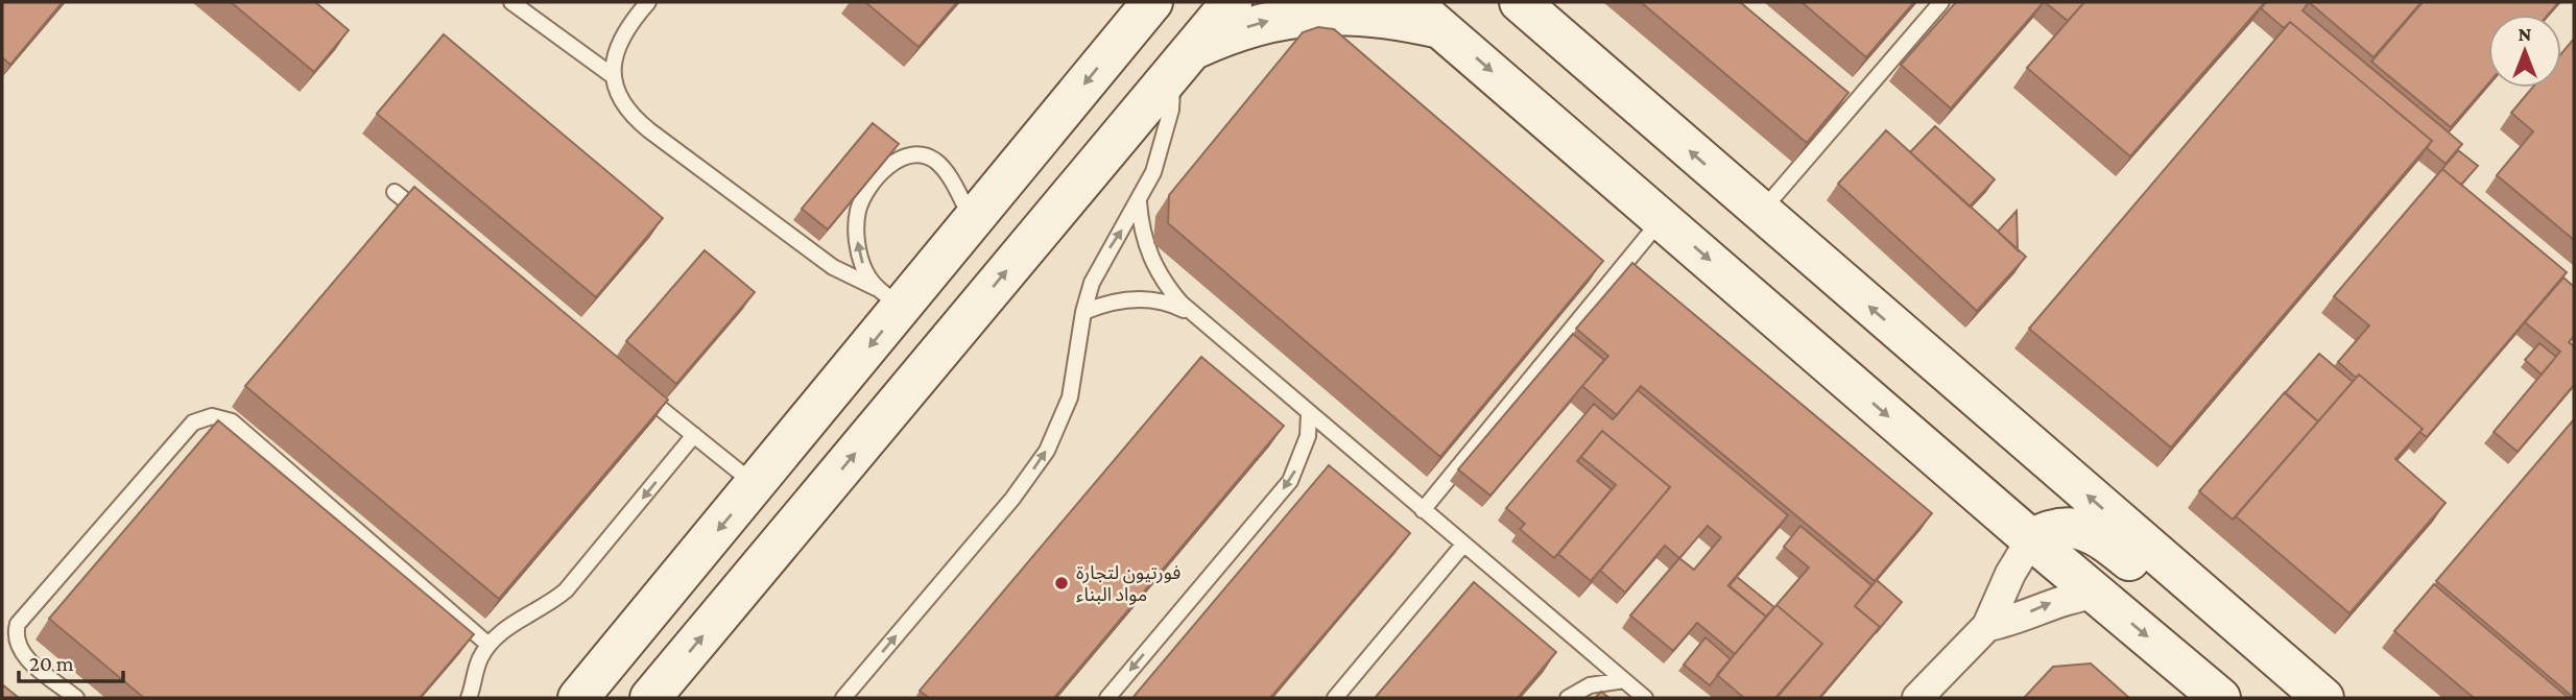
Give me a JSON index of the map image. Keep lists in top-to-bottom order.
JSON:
{
  "places": ["فورتيون لتجارة مواد البناء"],
  "scale_bar": "20 m",
  "north": "top"
}
